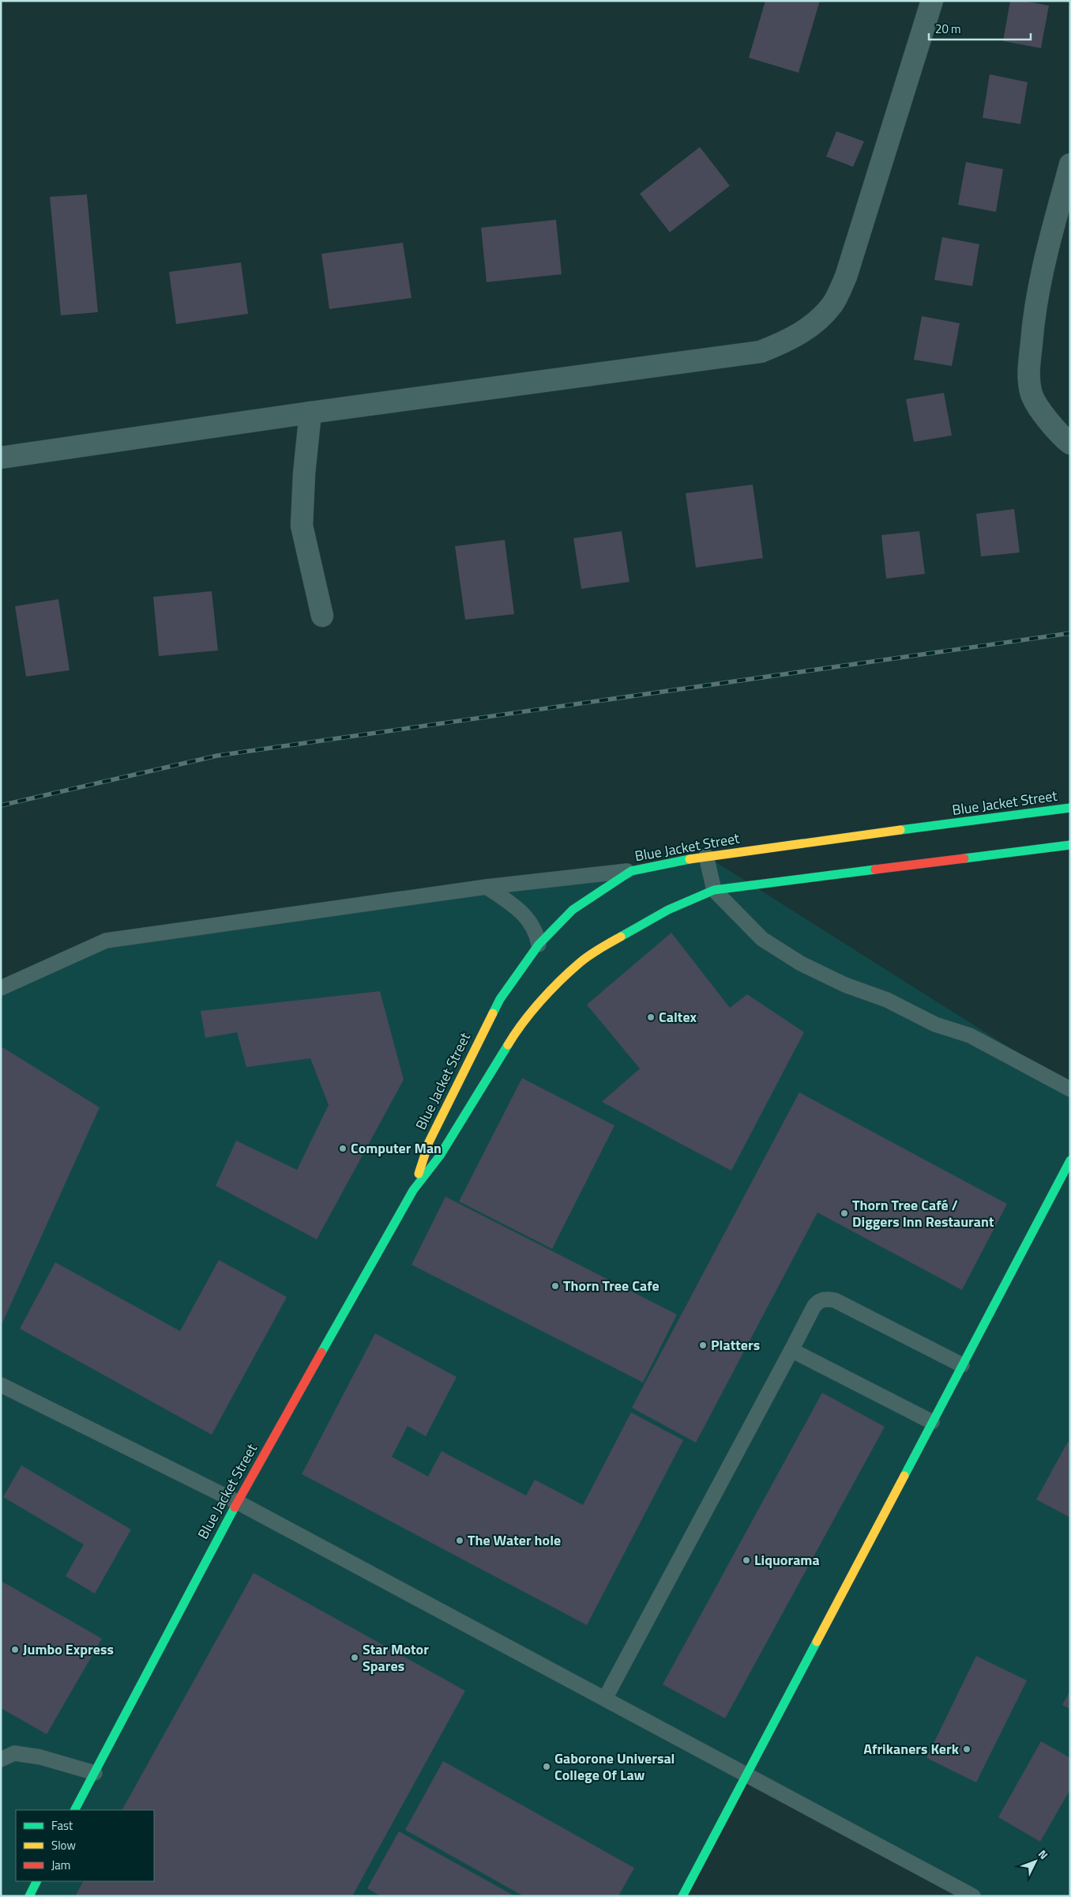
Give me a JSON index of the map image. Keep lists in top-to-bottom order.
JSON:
{
  "streets": {
    "highway": ["Blue Jacket Street"]
  },
  "places": [
    "Caltex",
    "Computer Man",
    "Thorn Tree Café / Diggers Inn Restaurant",
    "Thorn Tree Cafe",
    "Platters",
    "The Water hole",
    "Liquorama",
    "Jumbo Express",
    "Star Motor Spares",
    "Afrikaners Kerk",
    "Gaborone Universal College Of Law"
  ],
  "legend": ["Fast", "Slow", "Jam"],
  "scale_bar": "20 m",
  "north": "top right"
}
